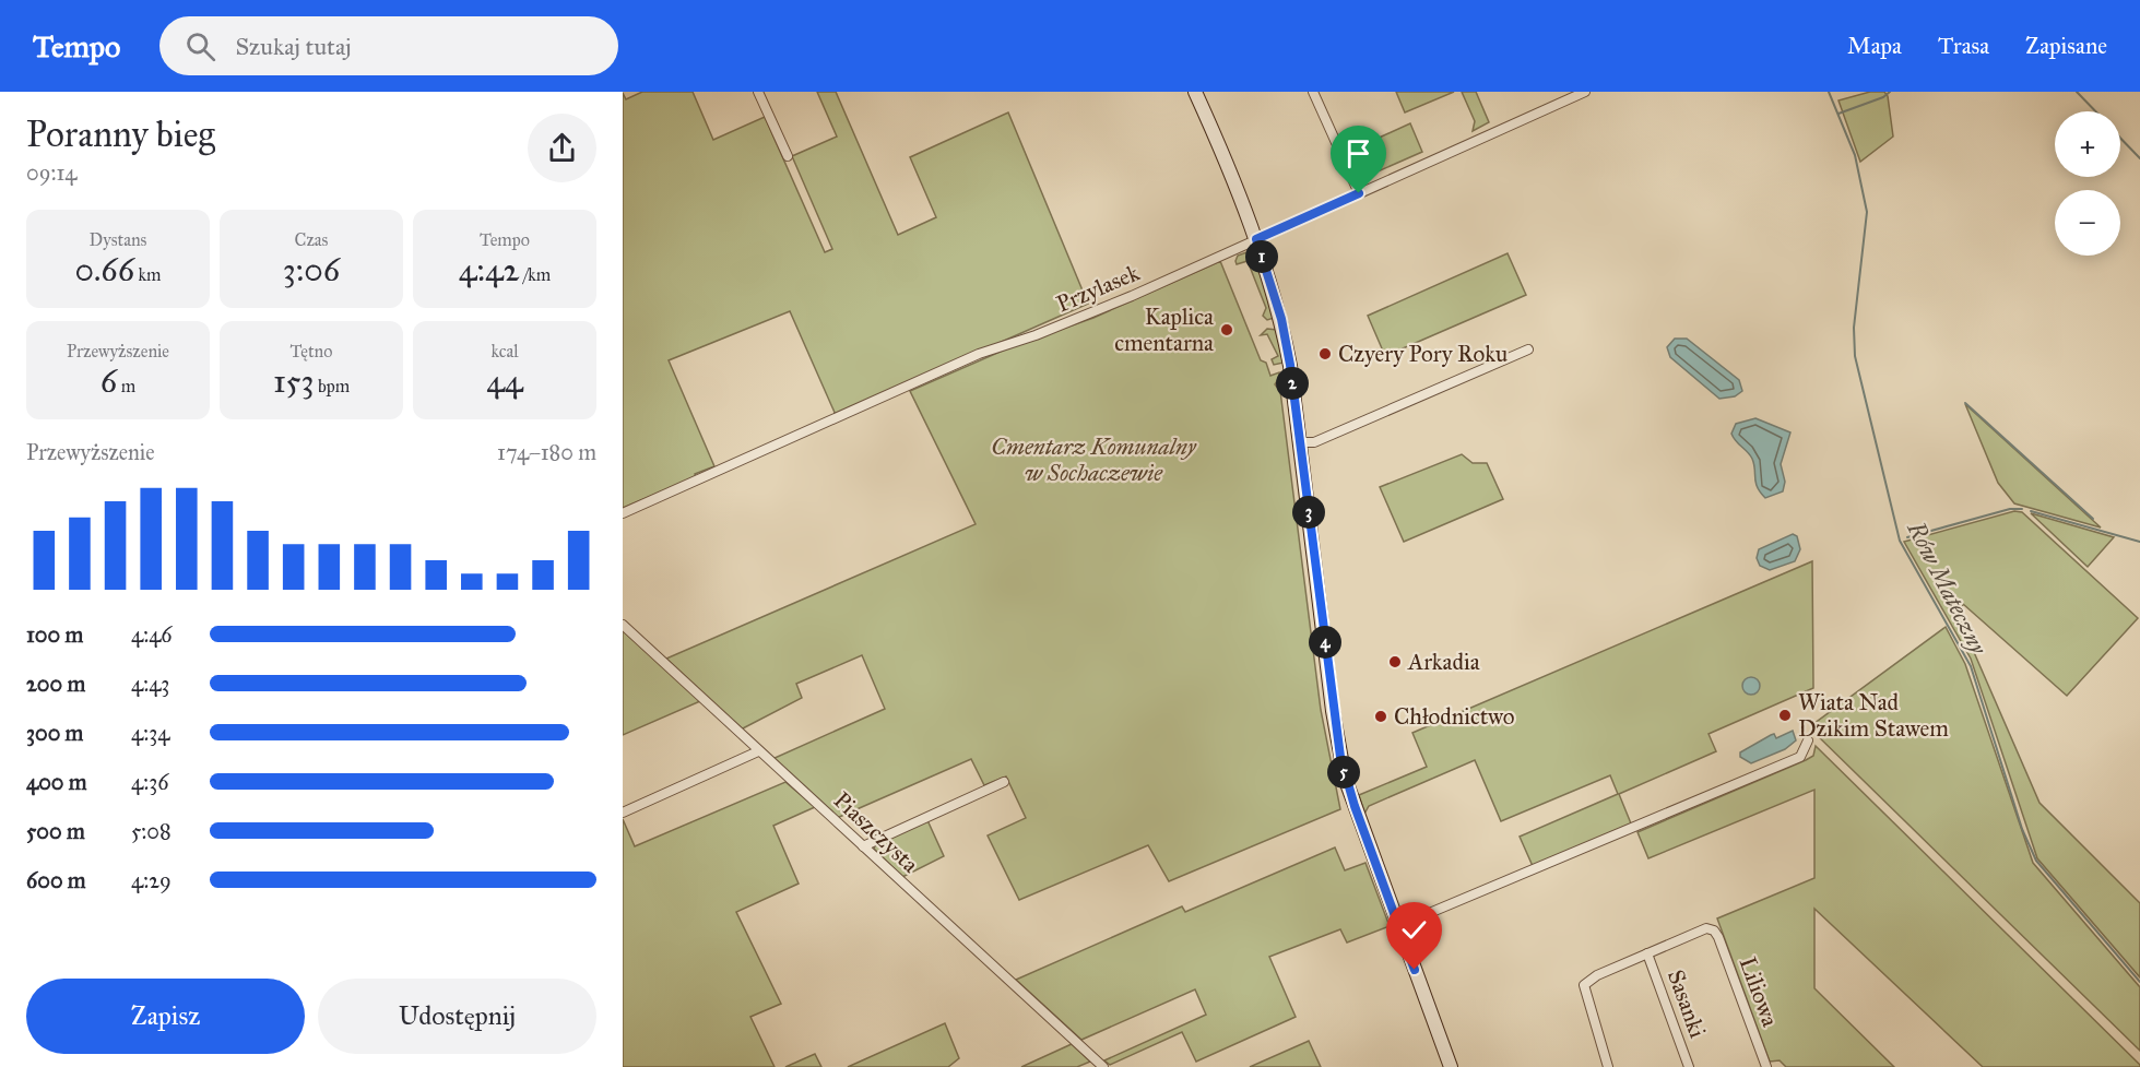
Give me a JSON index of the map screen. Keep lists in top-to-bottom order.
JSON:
{
  "streets": {
    "street": [
      "Przylasek",
      "Piaszczysta",
      "Liliowa",
      "Sasanki"
    ]
  },
  "crossings": [
    ["Liliowa", "Sasanki"]
  ],
  "water": ["Rów Mateczny"],
  "parks": ["Cmentarz Komunalny w Sochaczewie"],
  "places": [
    "Kaplica cmentarna",
    "Czyery Pory Roku",
    "Arkadia",
    "Wiata Nad Dzikim Stawem",
    "Chłodnictwo"
  ],
  "page": {
    "header": "Tempo",
    "search": "Szukaj tutaj",
    "nav": ["Mapa", "Trasa", "Zapisane"],
    "heading": ["Poranny bieg", "09:14"],
    "map_buttons": ["+", "−"],
    "stats": [
      ["Dystans", "0.66 km"],
      ["Czas", "3:06"],
      ["Tempo", "4:42 /km"],
      ["Przewyższenie", "6 m"],
      ["Tętno", "153 bpm"],
      ["kcal", "44"]
    ],
    "pins": [
      "1",
      "2",
      "3",
      "4",
      "5"
    ],
    "chart": ["Przewyższenie", "174–180 m"],
    "list": [
      {
        "name": "100 m",
        "note": "4:46"
      },
      {
        "name": "200 m",
        "note": "4:43"
      },
      {
        "name": "300 m",
        "note": "4:34"
      },
      {
        "name": "400 m",
        "note": "4:36"
      },
      {
        "name": "500 m",
        "note": "5:08"
      },
      {
        "name": "600 m",
        "note": "4:29"
      }
    ],
    "buttons": ["Zapisz", "Udostępnij"]
  }
}
